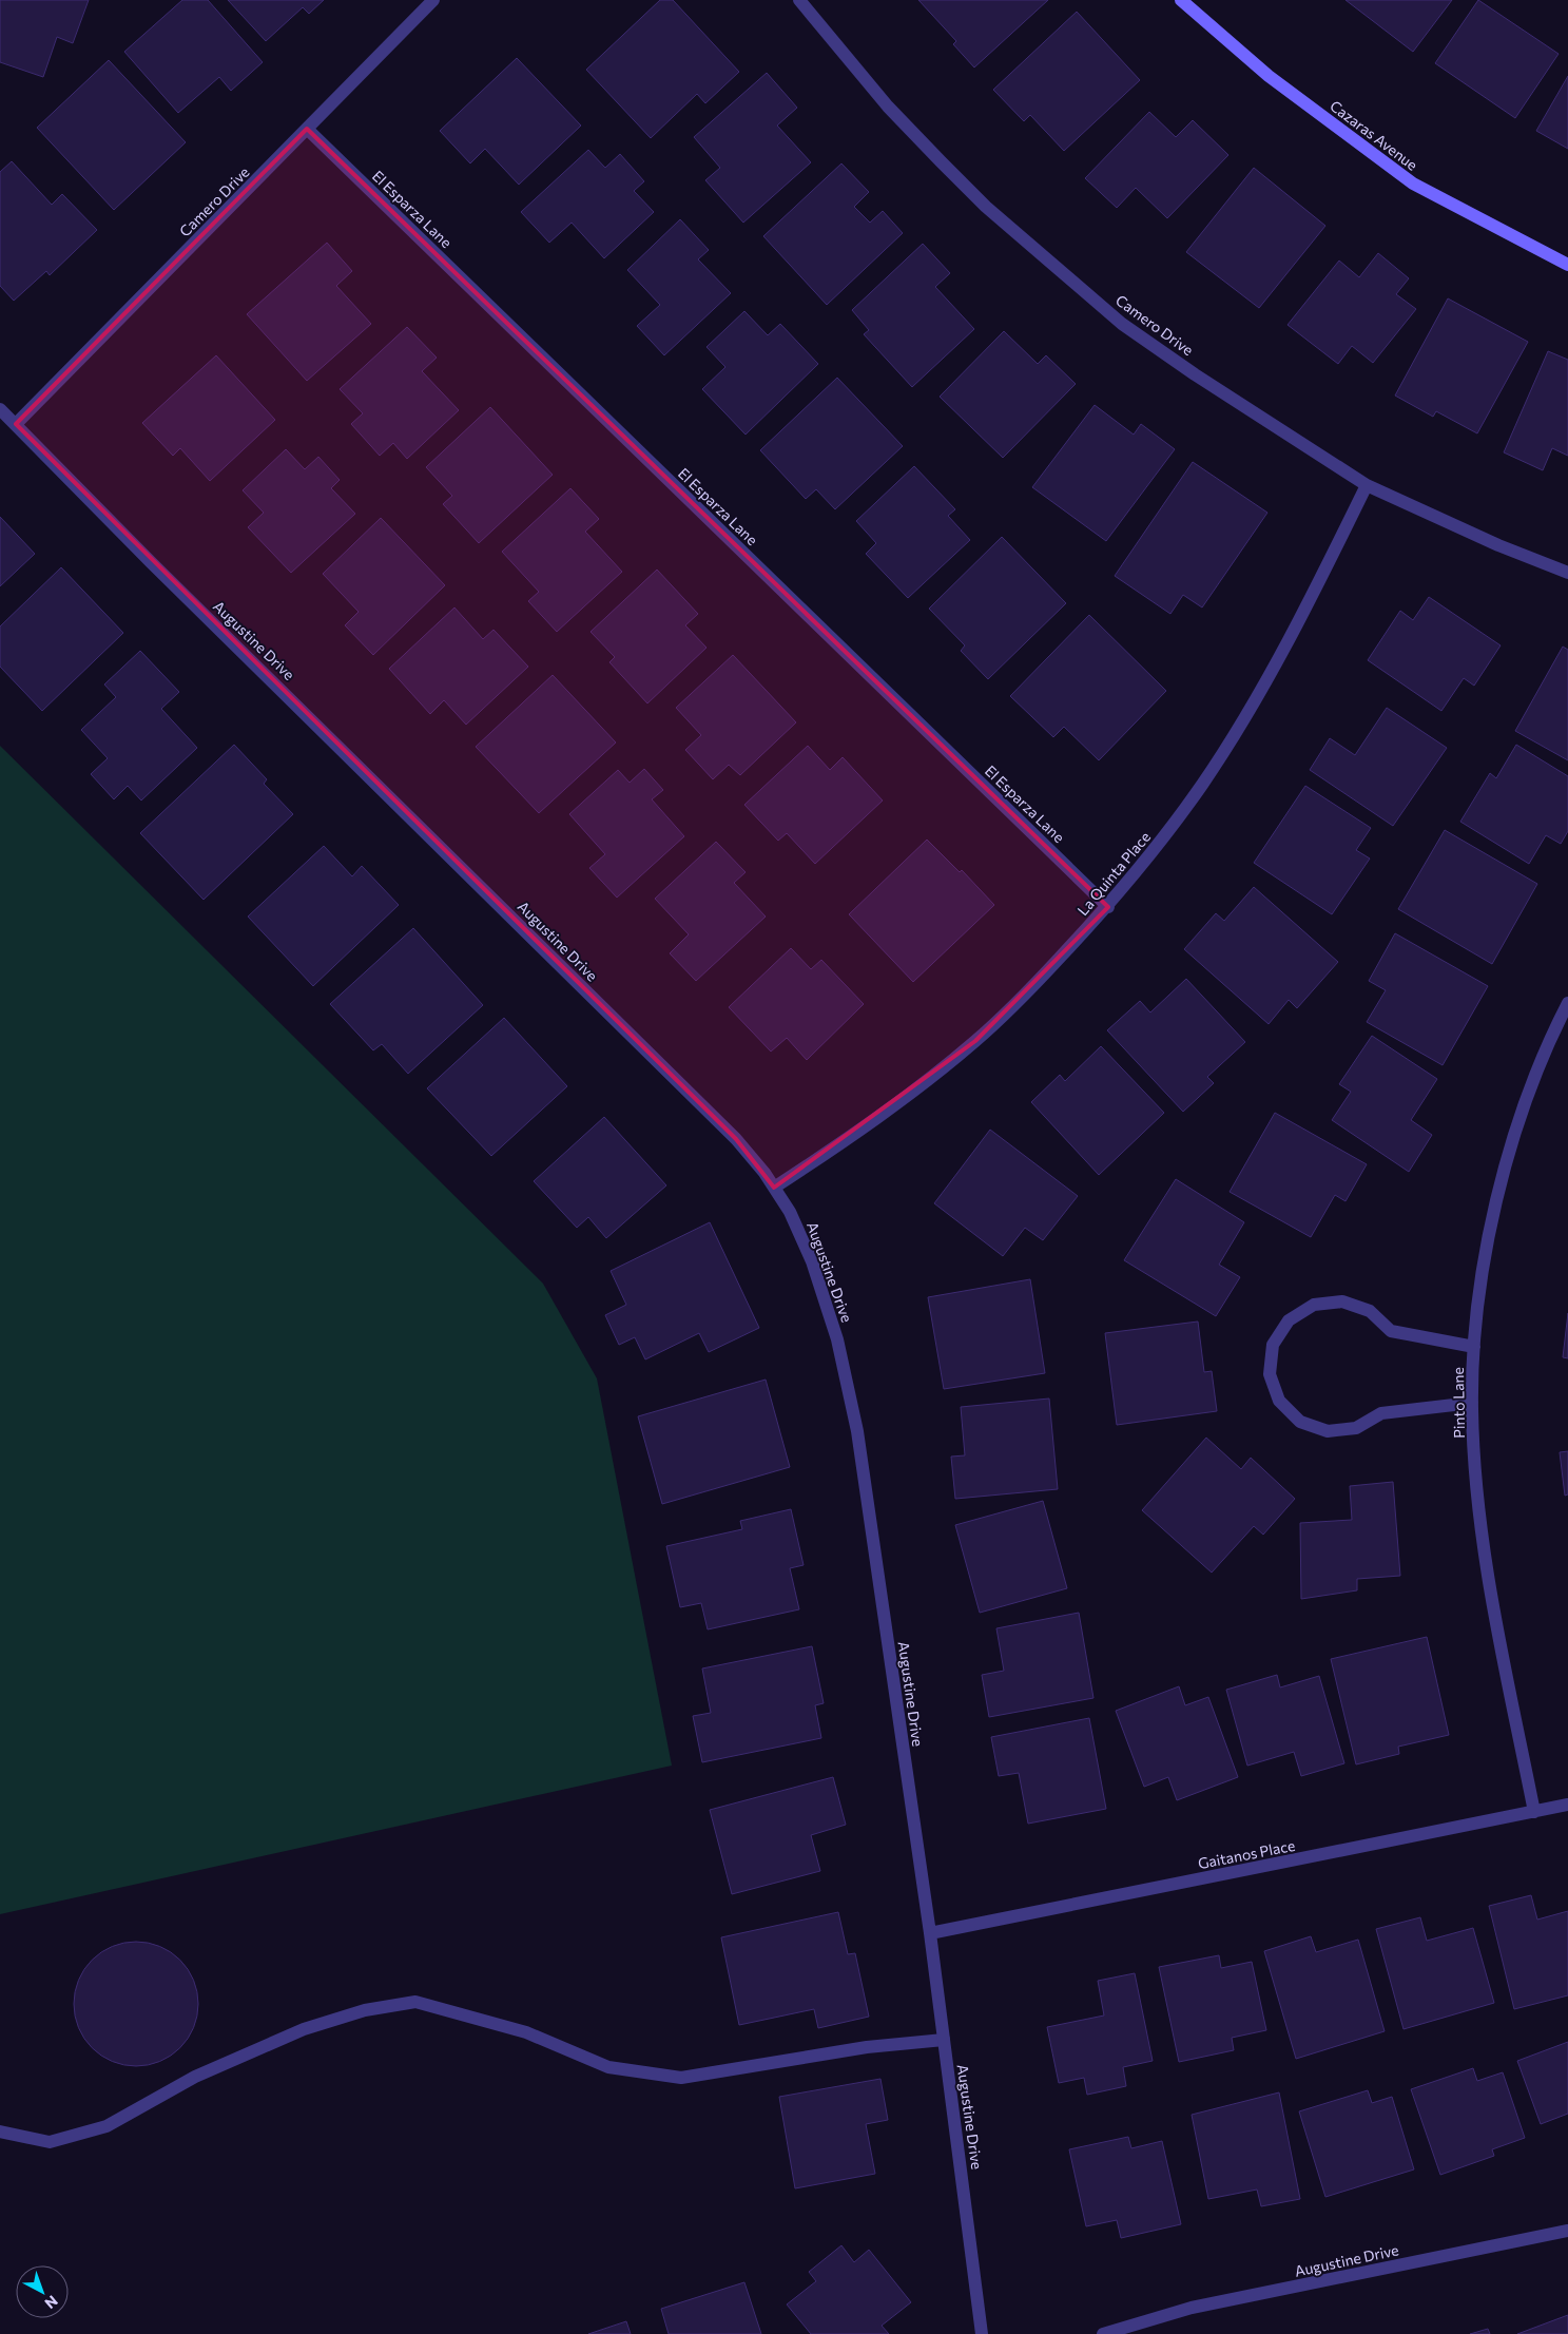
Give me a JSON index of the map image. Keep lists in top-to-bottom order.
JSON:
{
  "streets": {
    "street": [
      "Cazaras Avenue",
      "Camero Drive",
      "El Esparza Lane",
      "Augustine Drive",
      "La Quinta Place",
      "Pinto Lane",
      "Gaitanos Place"
    ]
  },
  "crossings": [
    ["Camero Drive", "El Esparza Lane"],
    ["Camero Drive", "Augustine Drive"],
    ["Camero Drive", "La Quinta Place"],
    ["El Esparza Lane", "La Quinta Place"],
    ["Augustine Drive", "La Quinta Place"],
    ["Augustine Drive", "Gaitanos Place"],
    ["Pinto Lane", "Gaitanos Place"]
  ],
  "north": "bottom right"
}
